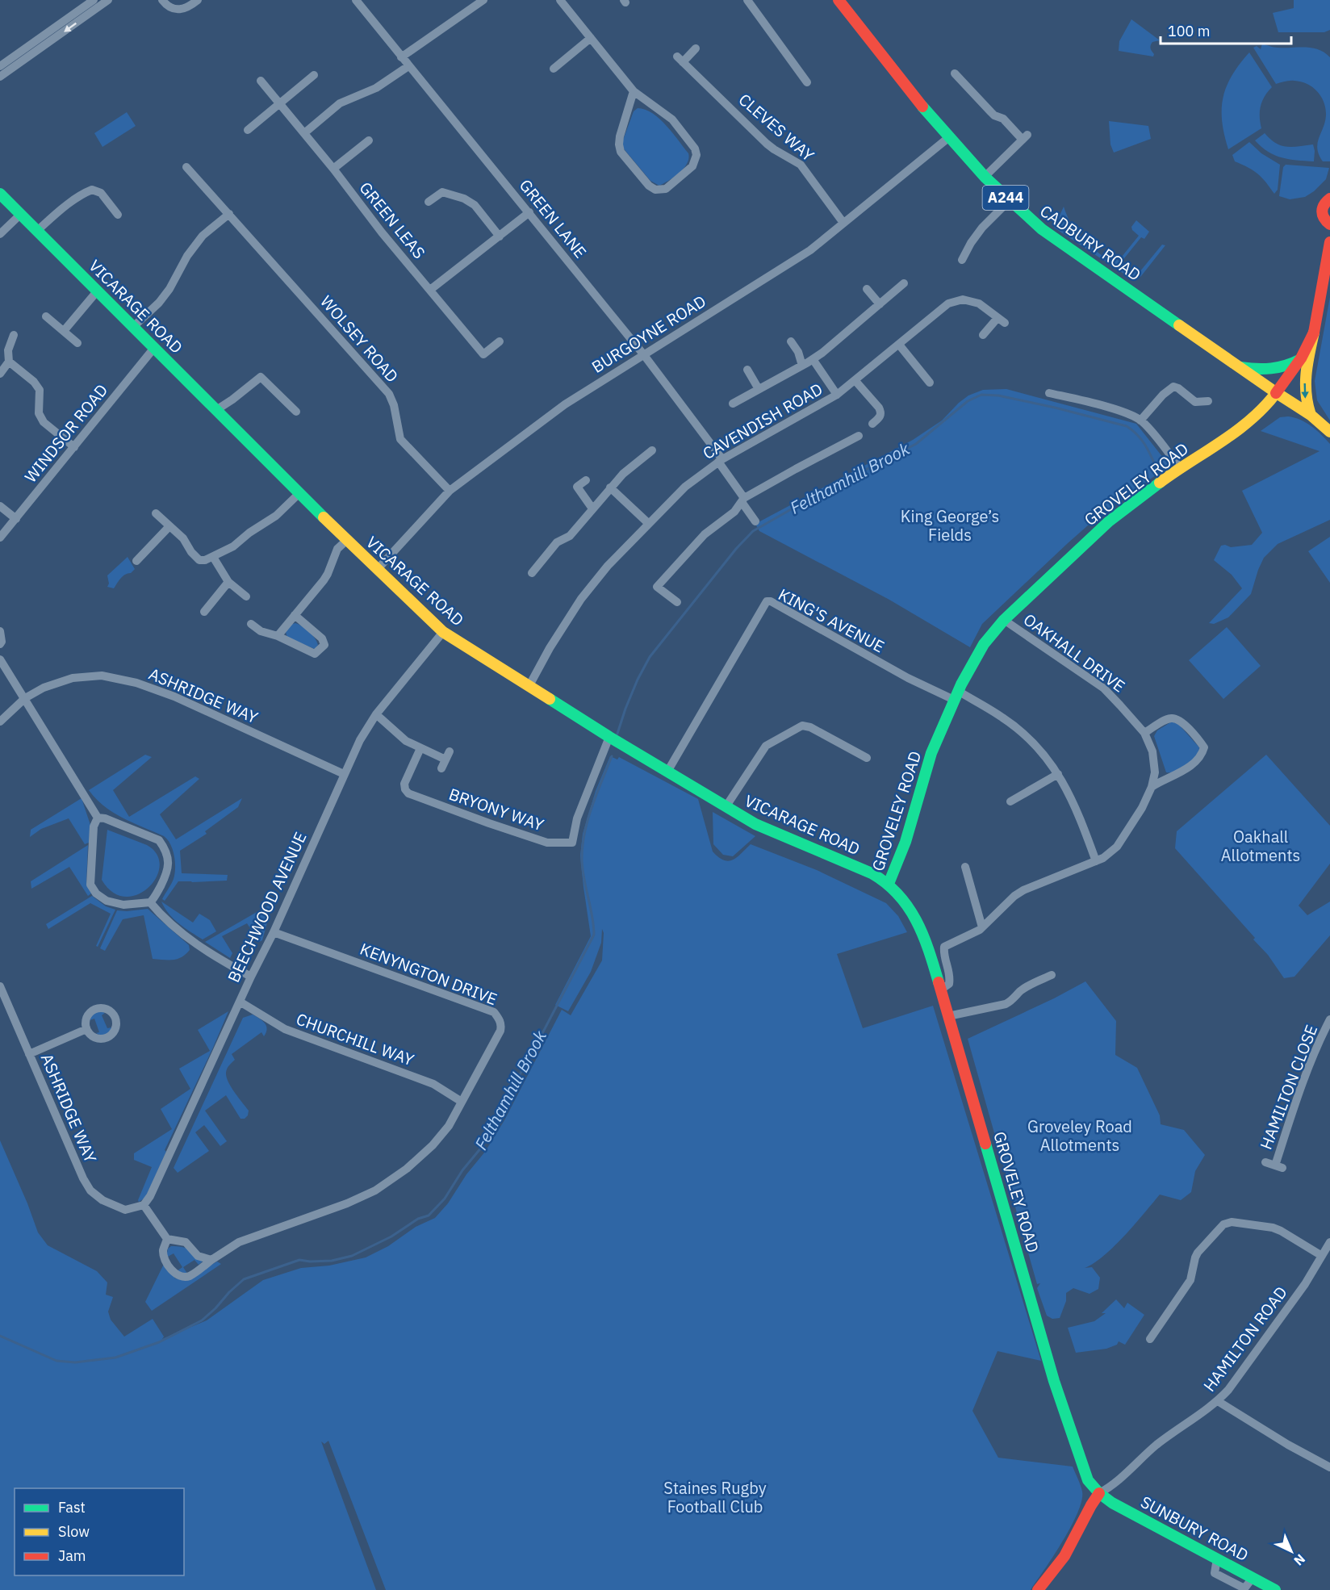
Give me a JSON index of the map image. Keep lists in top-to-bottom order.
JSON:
{
  "streets": {
    "street": [
      "CLEVES WAY",
      "A244",
      "GREEN LANE",
      "GREEN LEAS",
      "CADBURY ROAD",
      "VICARAGE ROAD",
      "BURGOYNE ROAD",
      "WOLSEY ROAD",
      "CAVENDISH ROAD",
      "WINDSOR ROAD",
      "GROVELEY ROAD",
      "KING'S AVENUE",
      "OAKHALL DRIVE",
      "ASHRIDGE WAY",
      "BRYONY WAY",
      "BEECHWOOD AVENUE",
      "KENYNGTON DRIVE",
      "CHURCHILL WAY",
      "HAMILTON CLOSE",
      "HAMILTON ROAD",
      "SUNBURY ROAD"
    ]
  },
  "crossings": [
    ["CLEVES WAY", "BURGOYNE ROAD"],
    ["A244", "CADBURY ROAD"],
    ["A244", "GROVELEY ROAD"],
    ["GREEN LANE", "BURGOYNE ROAD"],
    ["GREEN LANE", "CAVENDISH ROAD"],
    ["CADBURY ROAD", "BURGOYNE ROAD"],
    ["CADBURY ROAD", "GROVELEY ROAD"],
    ["VICARAGE ROAD", "BURGOYNE ROAD"],
    ["VICARAGE ROAD", "CAVENDISH ROAD"],
    ["VICARAGE ROAD", "WINDSOR ROAD"],
    ["VICARAGE ROAD", "GROVELEY ROAD"],
    ["VICARAGE ROAD", "KING'S AVENUE"],
    ["VICARAGE ROAD", "BRYONY WAY"],
    ["VICARAGE ROAD", "BEECHWOOD AVENUE"],
    ["BURGOYNE ROAD", "WOLSEY ROAD"],
    ["GROVELEY ROAD", "KING'S AVENUE"],
    ["GROVELEY ROAD", "OAKHALL DRIVE"],
    ["GROVELEY ROAD", "HAMILTON ROAD"],
    ["GROVELEY ROAD", "SUNBURY ROAD"],
    ["ASHRIDGE WAY", "BEECHWOOD AVENUE"],
    ["BEECHWOOD AVENUE", "KENYNGTON DRIVE"],
    ["BEECHWOOD AVENUE", "CHURCHILL WAY"],
    ["KENYNGTON DRIVE", "CHURCHILL WAY"],
    ["HAMILTON ROAD", "SUNBURY ROAD"]
  ],
  "water": ["Felthamhill Brook"],
  "parks": [
    "King George’s Fields",
    "Oakhall Allotments",
    "Groveley Road Allotments",
    "Staines Rugby Football Club"
  ],
  "legend": ["Fast", "Slow", "Jam"],
  "scale_bar": "100 m",
  "north": "bottom right"
}
